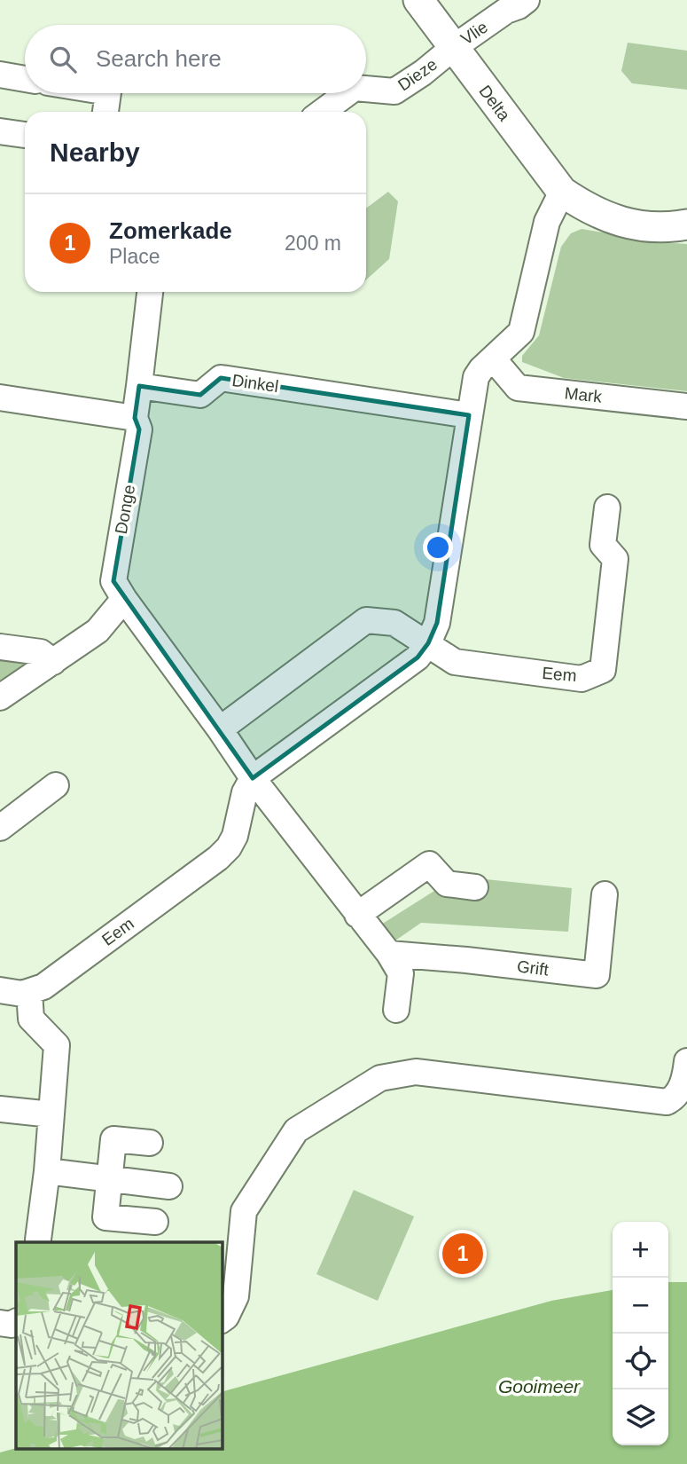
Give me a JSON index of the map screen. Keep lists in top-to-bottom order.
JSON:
{
  "streets": {
    "street": [
      "Vlie",
      "Dieze",
      "Delta",
      "Dinkel",
      "Mark",
      "Donge",
      "Eem",
      "Grift"
    ]
  },
  "crossings": [
    ["Vlie", "Dieze"],
    ["Vlie", "Delta"],
    ["Dieze", "Delta"],
    ["Donge", "Eem"]
  ],
  "water": ["Gooimeer"],
  "page": {
    "search": "Search here",
    "heading": "Nearby",
    "list": [
      {
        "mark": "1",
        "name": "Zomerkade",
        "note": "Place",
        "value": "200 m"
      }
    ],
    "map_buttons": ["+", "−"],
    "pins": "1"
  }
}
